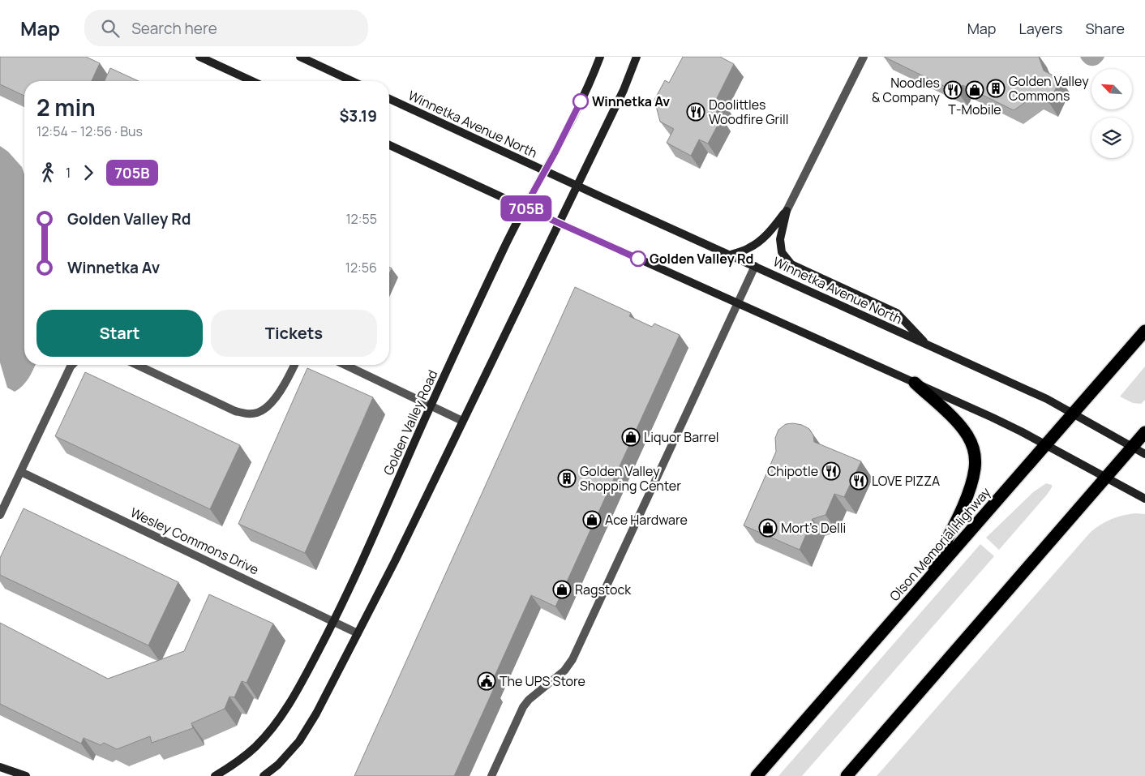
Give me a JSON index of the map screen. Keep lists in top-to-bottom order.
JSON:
{
  "streets": {
    "highway": ["Olson Memorial Highway"],
    "main road": ["Winnetka Avenue North", "Golden Valley Road"],
    "street": ["Wesley Commons Drive"]
  },
  "crossings": [
    ["Winnetka Avenue North", "Golden Valley Road"],
    ["Winnetka Avenue North", "Olson Memorial Highway"],
    ["Golden Valley Road", "Wesley Commons Drive"]
  ],
  "places": {
    "building": ["Golden Valley Commons", "Golden Valley Shopping Center"],
    "restaurant": [
      "Noodles & Company",
      "Doolittles Woodfire Grill",
      "Chipotle",
      "LOVE PIZZA"
    ],
    "shop": [
      "T-Mobile",
      "Liquor Barrel",
      "Ace Hardware",
      "Mort's Delli",
      "Ragstock"
    ],
    "other": ["Winnetka Av", "Golden Valley Rd"],
    "public building": ["The UPS Store"]
  },
  "lines": ["bus line 705B"],
  "north": "top left",
  "page": {
    "header": "Map",
    "search": "Search here",
    "nav": ["Map", "Layers", "Share"],
    "on_map": "705B",
    "heading": ["2 min", "12:54 – 12:56 · Bus", "$3.19"],
    "legs": ["1", "705B"],
    "list": [
      {
        "name": "Golden Valley Rd",
        "value": "12:55"
      },
      {
        "name": "Winnetka Av",
        "value": "12:56"
      }
    ],
    "buttons": ["Start", "Tickets"]
  }
}
